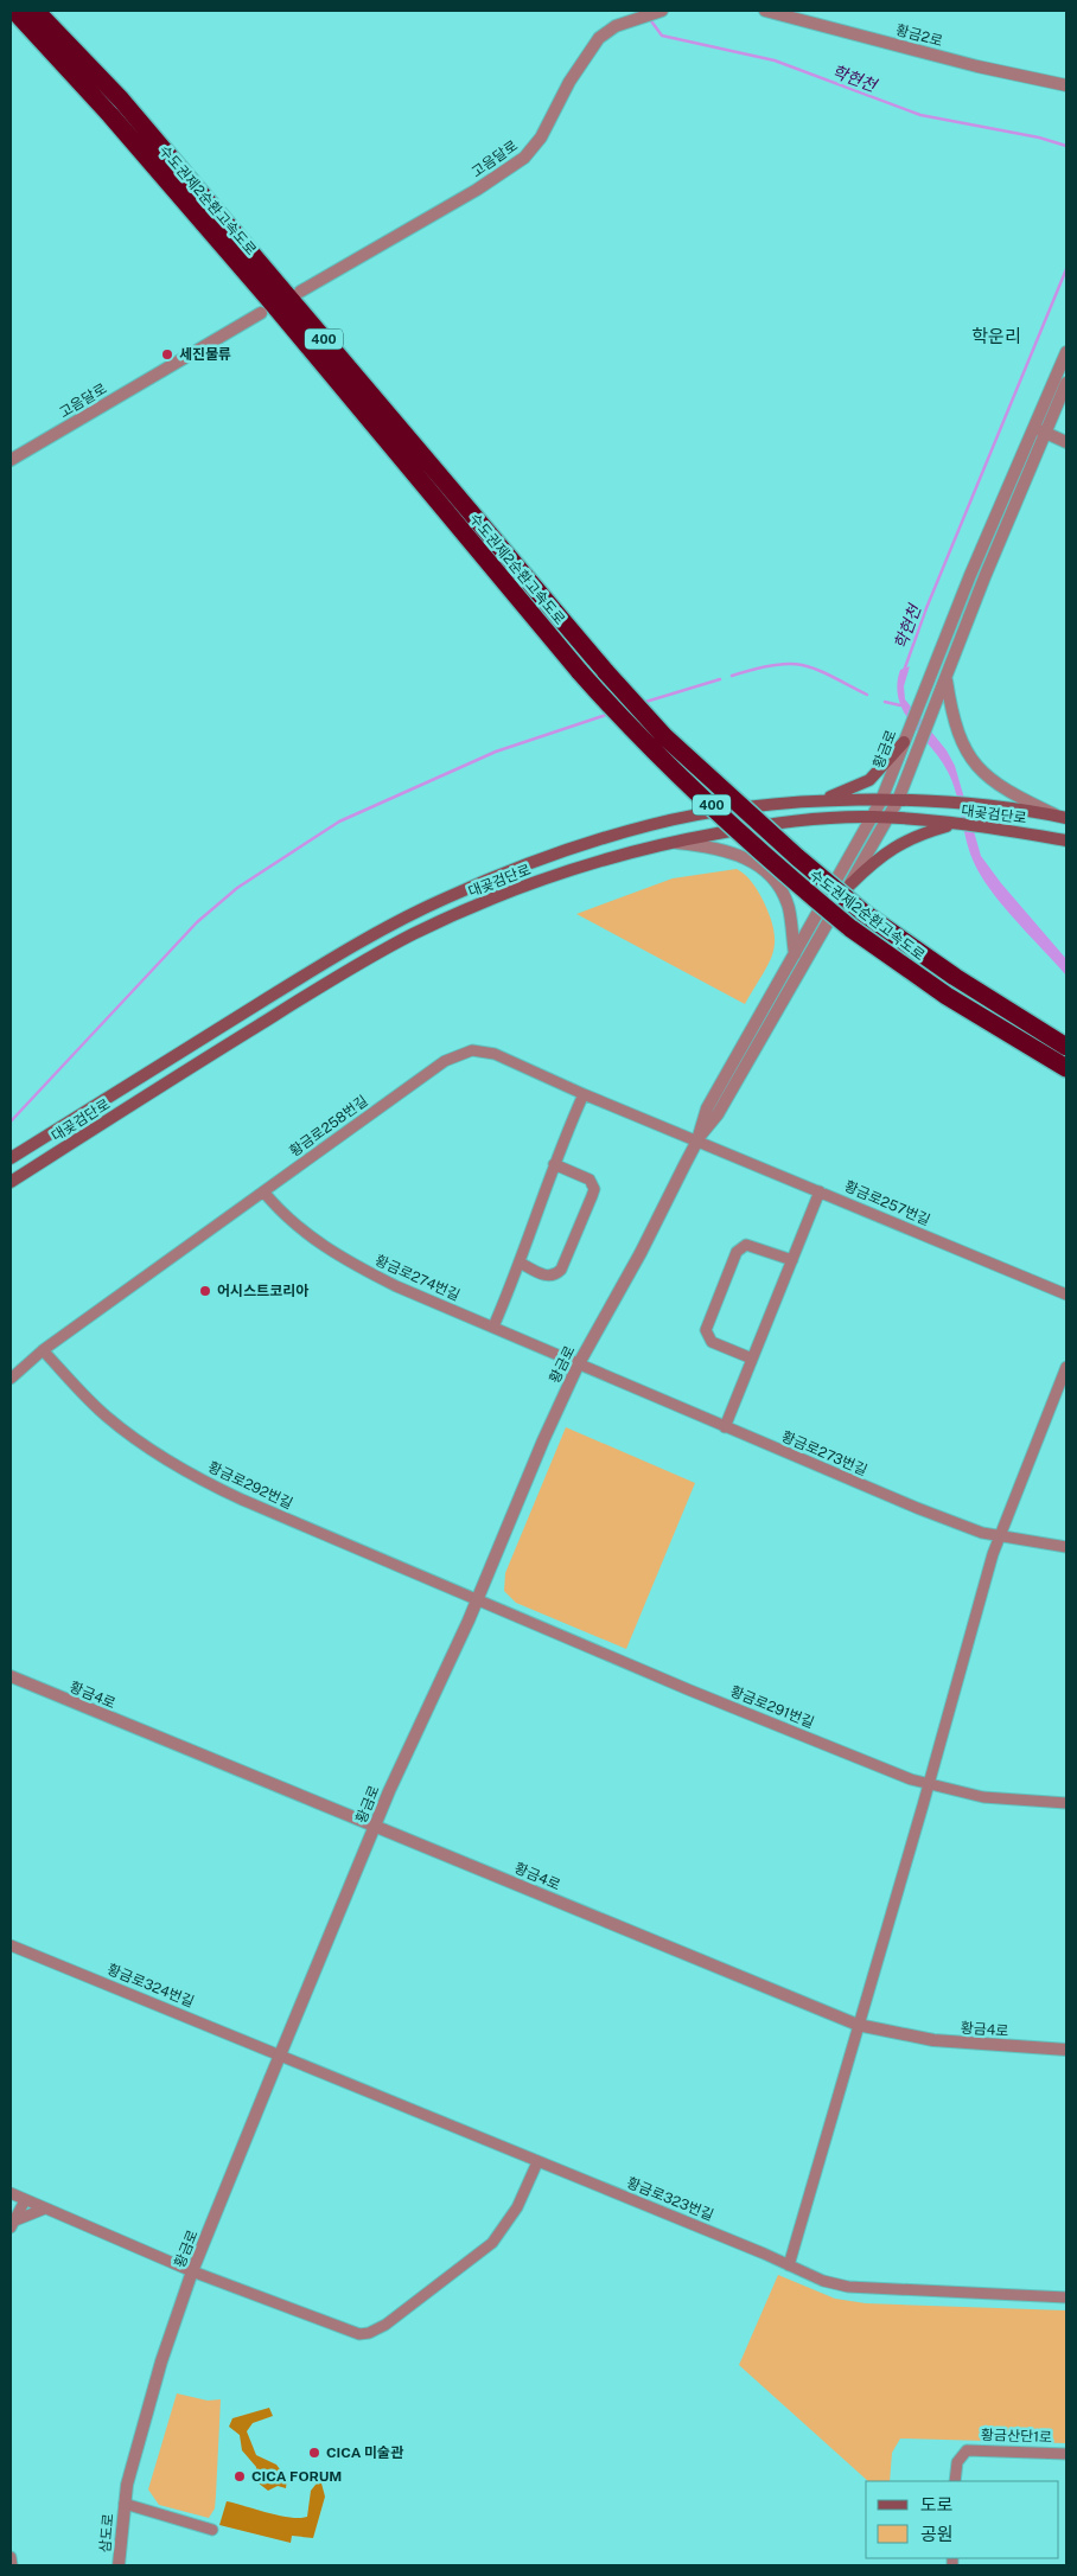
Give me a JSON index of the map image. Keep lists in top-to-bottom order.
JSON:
{
  "streets": {
    "highway": ["수도권제2순환고속도로", "400"],
    "main road": ["대곶검단로"],
    "street": [
      "황금2로",
      "고음달로",
      "황금로",
      "황금로258번길",
      "황금로257번길",
      "황금로274번길",
      "황금로273번길",
      "황금로292번길",
      "황금4로",
      "황금로291번길",
      "황금로324번길",
      "황금로323번길",
      "황금산단1로",
      "삼도로"
    ]
  },
  "crossings": [
    ["황금로", "대곶검단로"],
    ["황금로", "황금로258번길"],
    ["황금로", "황금로257번길"],
    ["황금로", "황금로274번길"],
    ["황금로", "황금로273번길"],
    ["황금로", "황금로292번길"],
    ["황금로", "황금4로"],
    ["황금로", "황금로291번길"],
    ["황금로", "황금로324번길"],
    ["황금로", "황금로323번길"],
    ["황금로", "삼도로"],
    ["황금로258번길", "황금로257번길"],
    ["황금로258번길", "황금로274번길"],
    ["황금로258번길", "황금로292번길"],
    ["황금로274번길", "황금로273번길"],
    ["황금로292번길", "황금로291번길"],
    ["황금로324번길", "황금로323번길"]
  ],
  "districts": ["학운리"],
  "water": ["학현천"],
  "places": [
    "세진물류",
    "어시스트코리아",
    "CICA 미술관",
    "CICA FORUM"
  ],
  "legend": ["도로", "공원"]
}
